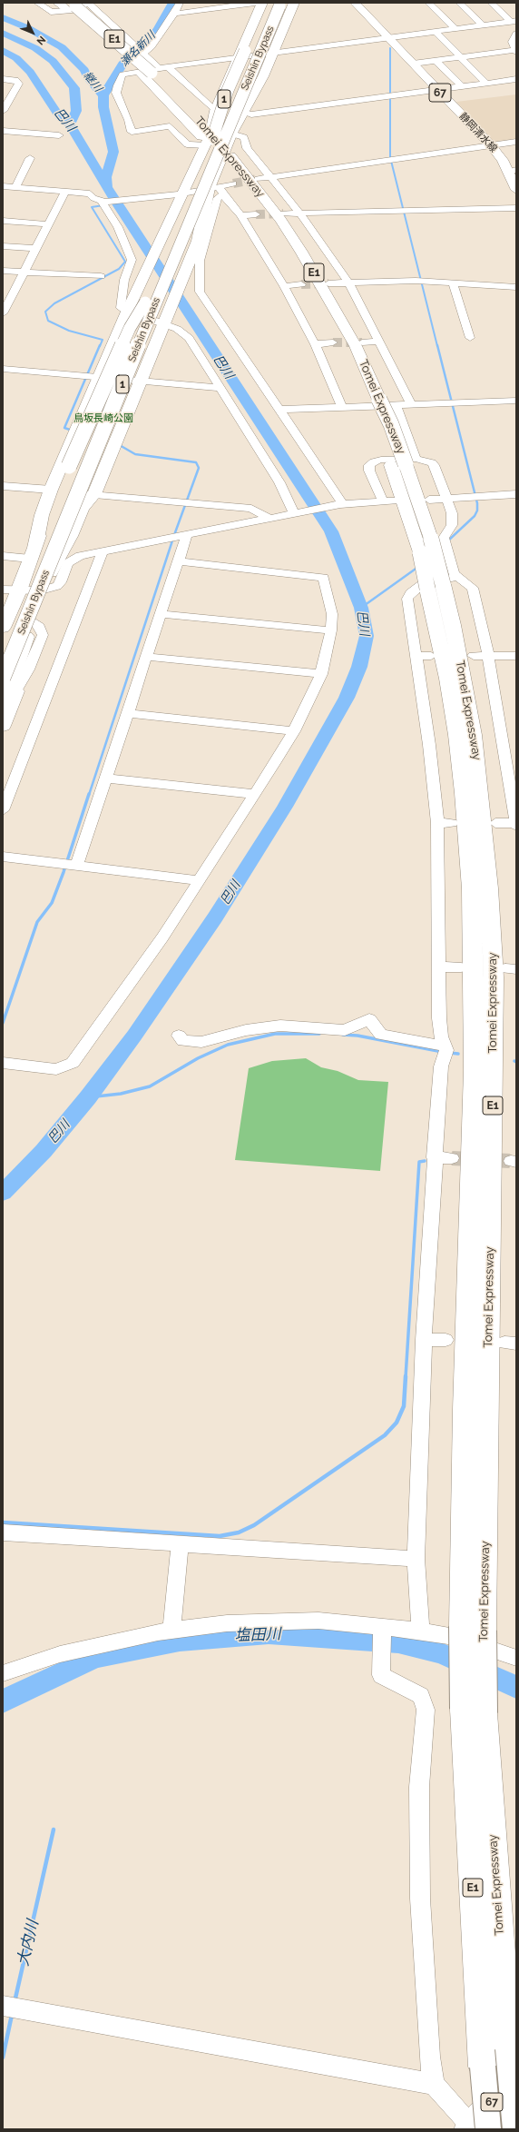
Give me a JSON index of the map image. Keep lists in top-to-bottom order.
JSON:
{
  "streets": {
    "highway": [
      "E1",
      "Seishin Bypass",
      "1",
      "Tomei Expressway"
    ],
    "main road": ["67", "静岡清水線"]
  },
  "crossings": [
    ["Seishin Bypass", "1"],
    ["Seishin Bypass", "Tomei Expressway"],
    ["67", "Tomei Expressway"],
    ["1", "Tomei Expressway"]
  ],
  "water": [
    "瀬名新川",
    "継川",
    "巴川",
    "塩田川",
    "大内川"
  ],
  "parks": ["鳥坂長崎公園"],
  "north": "bottom right"
}
